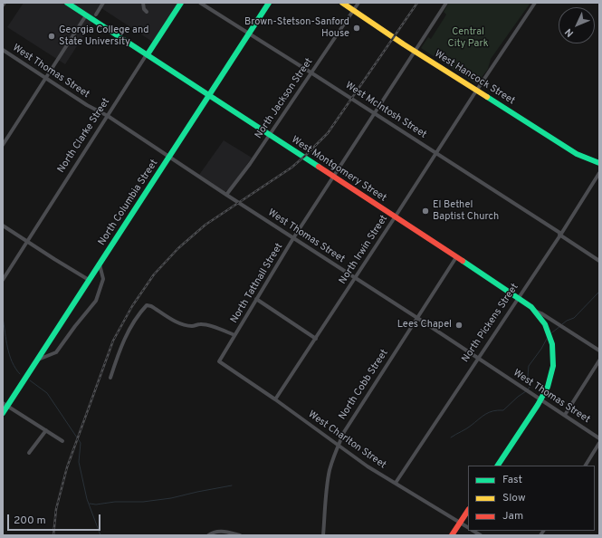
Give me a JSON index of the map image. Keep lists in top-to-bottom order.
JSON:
{
  "streets": {
    "main road": [
      "West Hancock Street",
      "North Clarke Street",
      "West Montgomery Street",
      "North Columbia Street"
    ],
    "street": [
      "West Thomas Street",
      "North Jackson Street",
      "West McIntosh Street",
      "North Irwin Street",
      "North Tattnall Street",
      "North Pickens Street",
      "North Cobb Street",
      "West Charlton Street"
    ]
  },
  "crossings": [
    ["West Thomas Street", "North Jackson Street"],
    ["West Thomas Street", "North Clarke Street"],
    ["West Thomas Street", "North Columbia Street"],
    ["West Thomas Street", "North Irwin Street"],
    ["West Thomas Street", "North Tattnall Street"],
    ["West Thomas Street", "North Pickens Street"],
    ["West Thomas Street", "North Cobb Street"],
    ["West Hancock Street", "North Jackson Street"],
    ["West Hancock Street", "North Irwin Street"],
    ["West Hancock Street", "North Tattnall Street"],
    ["North Jackson Street", "West McIntosh Street"],
    ["North Jackson Street", "West Montgomery Street"],
    ["West McIntosh Street", "North Columbia Street"],
    ["West McIntosh Street", "North Irwin Street"],
    ["West McIntosh Street", "North Tattnall Street"],
    ["West McIntosh Street", "North Pickens Street"],
    ["North Clarke Street", "West Montgomery Street"],
    ["West Montgomery Street", "North Columbia Street"],
    ["West Montgomery Street", "North Irwin Street"],
    ["West Montgomery Street", "North Pickens Street"],
    ["West Montgomery Street", "North Cobb Street"],
    ["North Irwin Street", "West Charlton Street"],
    ["North Tattnall Street", "West Charlton Street"],
    ["North Pickens Street", "West Charlton Street"],
    ["North Cobb Street", "West Charlton Street"]
  ],
  "parks": ["Central City Park"],
  "places": [
    "Brown-Stetson-Sanford House",
    "Georgia College and State University",
    "El Bethel Baptist Church",
    "Lees Chapel"
  ],
  "legend": ["Fast", "Slow", "Jam"],
  "scale_bar": "200 m",
  "north": "bottom left"
}
